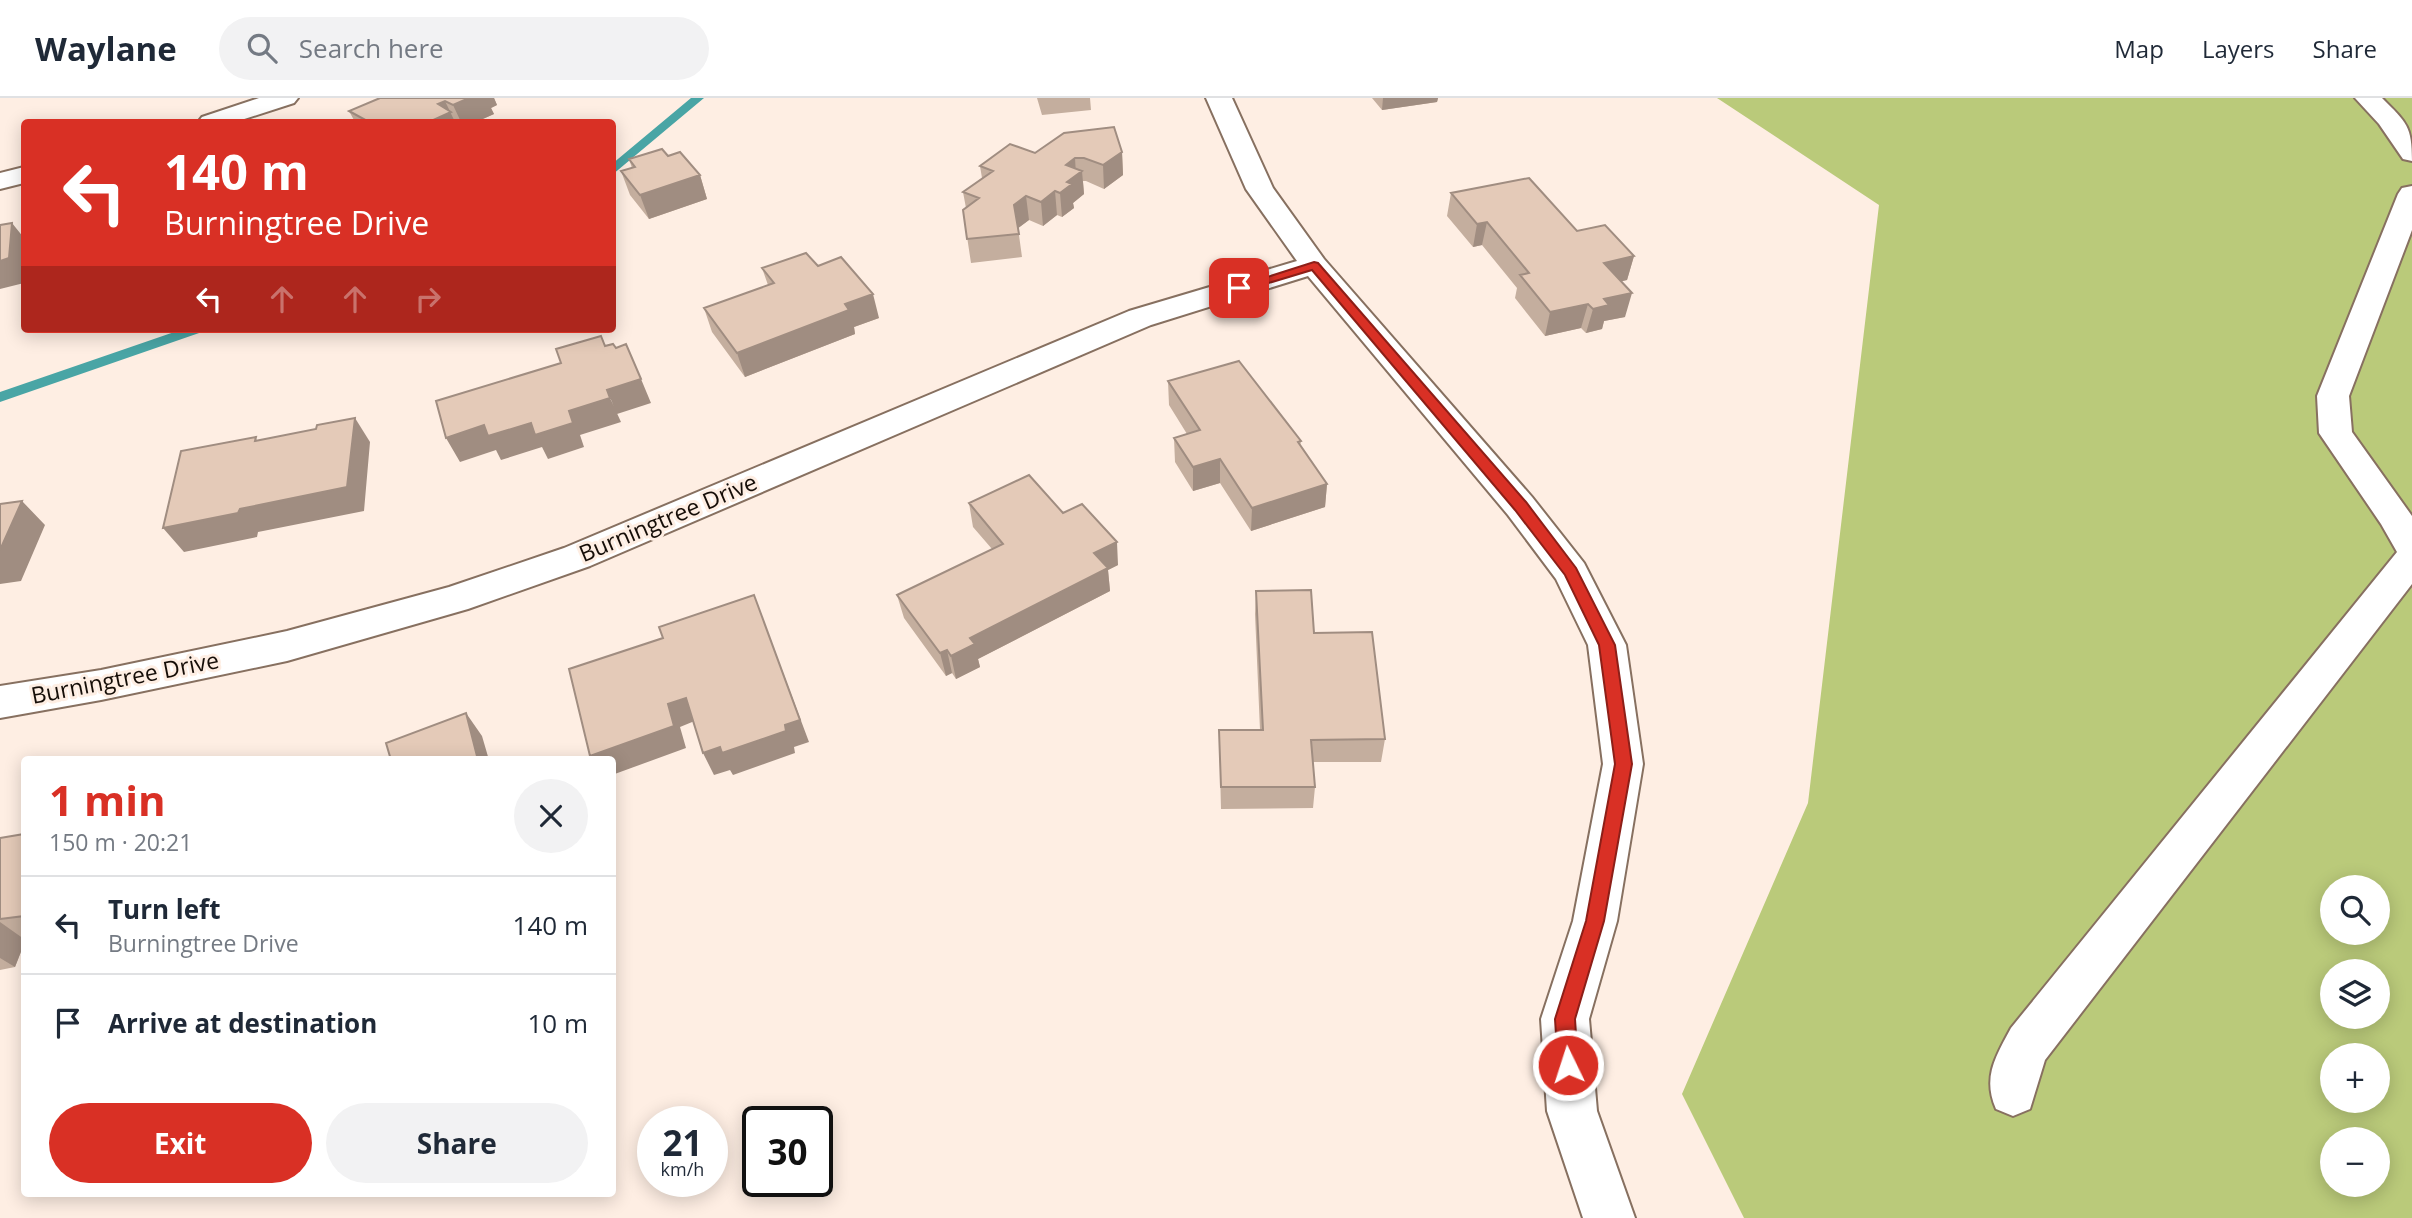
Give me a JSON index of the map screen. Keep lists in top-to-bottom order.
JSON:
{
  "streets": {
    "street": ["Burningtree Drive"]
  },
  "page": {
    "header": "Waylane",
    "search": "Search here",
    "nav": ["Map", "Layers", "Share"],
    "turn": ["140 m", "Burningtree Drive"],
    "heading": ["1 min", "150 m · 20:21"],
    "map_buttons": ["+", "−"],
    "list": [
      {
        "name": "Turn left",
        "note": "Burningtree Drive",
        "value": "140 m"
      },
      {
        "name": "Arrive at destination",
        "value": "10 m"
      }
    ],
    "buttons": ["Exit", "Share"],
    "speed": "21 km/h",
    "limit": "30"
  }
}
